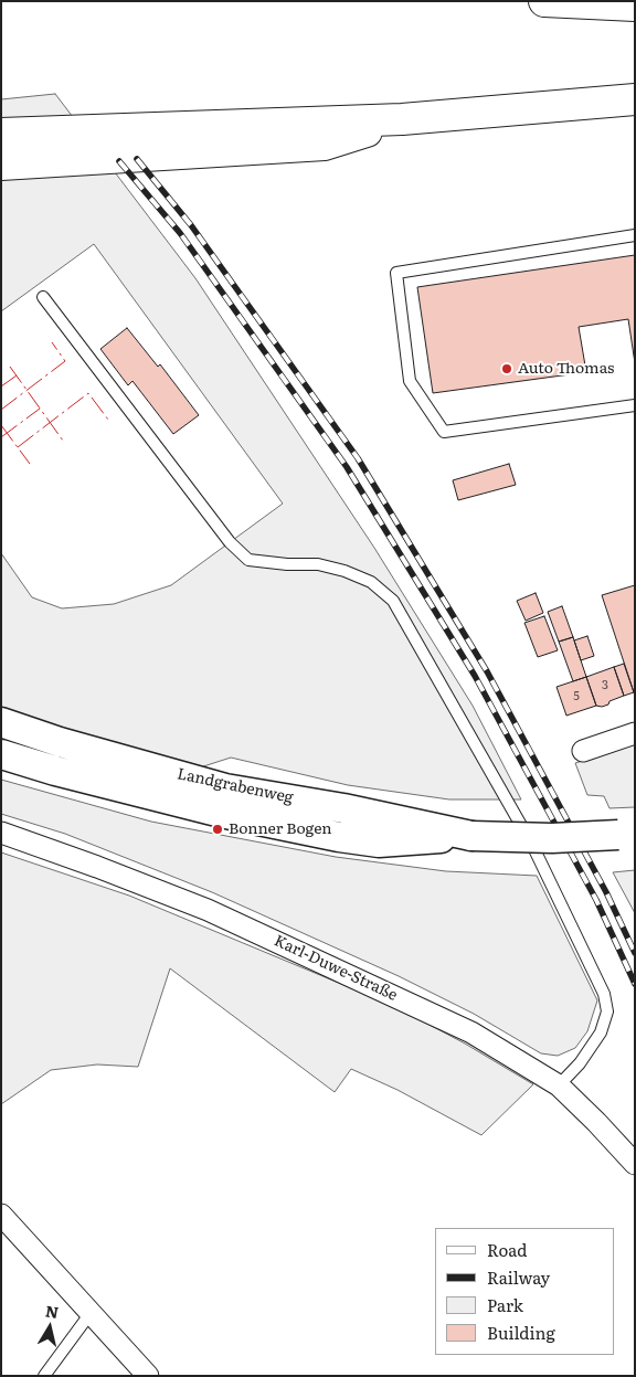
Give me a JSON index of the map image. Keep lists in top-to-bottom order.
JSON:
{
  "streets": {
    "main road": ["Landgrabenweg"],
    "street": ["Karl-Duwe-Straße"]
  },
  "places": ["Auto Thomas", "Bonner Bogen"],
  "house_numbers": ["3", "5"],
  "legend": [
    "Road",
    "Railway",
    "Park",
    "Building"
  ],
  "north": "top"
}
